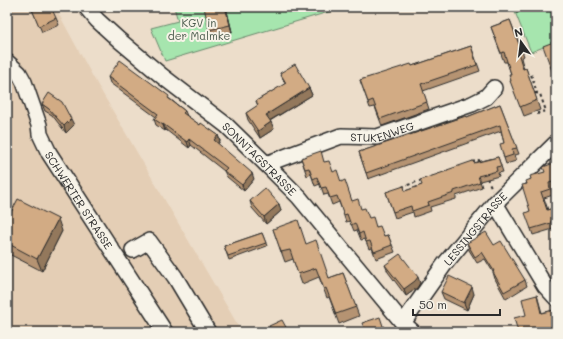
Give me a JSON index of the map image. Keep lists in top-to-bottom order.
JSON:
{
  "streets": {
    "street": [
      "STUKENWEG",
      "SONNTAGSTRASSE",
      "SCHWERTER STRASSE",
      "LESSINGSTRASSE"
    ]
  },
  "crossings": [
    ["STUKENWEG", "SONNTAGSTRASSE"],
    ["SONNTAGSTRASSE", "LESSINGSTRASSE"]
  ],
  "parks": ["KGV in der Malmke"],
  "scale_bar": "50 m",
  "north": "top"
}
